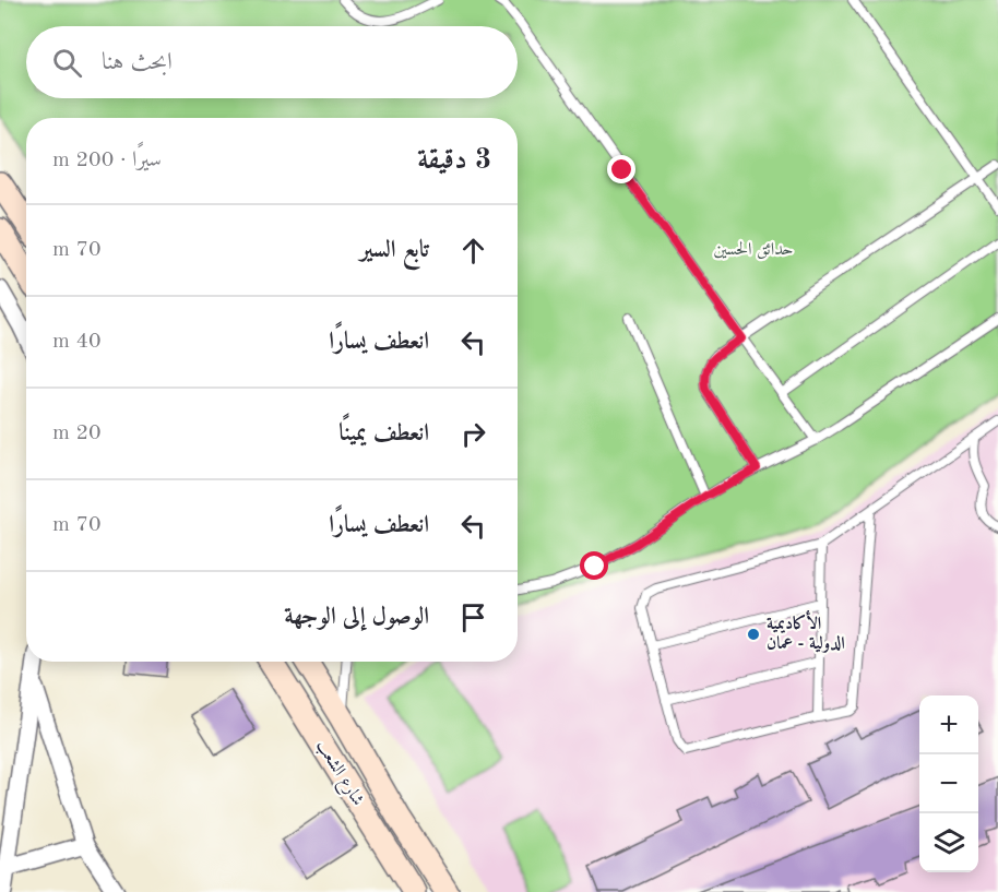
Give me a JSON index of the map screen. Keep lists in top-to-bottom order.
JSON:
{
  "streets": {
    "main road": ["شارع الشعب"]
  },
  "parks": ["حدائق الحسين"],
  "places": ["الأكاديمية الدولية - عمان"],
  "page": {
    "search": "ابحث هنا",
    "heading": ["3 دقيقة", "سيرًا · 200 m"],
    "list": [
      ["تابع السير", "70 m"],
      ["انعطف يسارًا", "40 m"],
      ["انعطف يمينًا", "20 m"],
      ["انعطف يسارًا", "70 m"],
      "الوصول إلى الوجهة"
    ],
    "map_buttons": ["+", "−"]
  }
}
